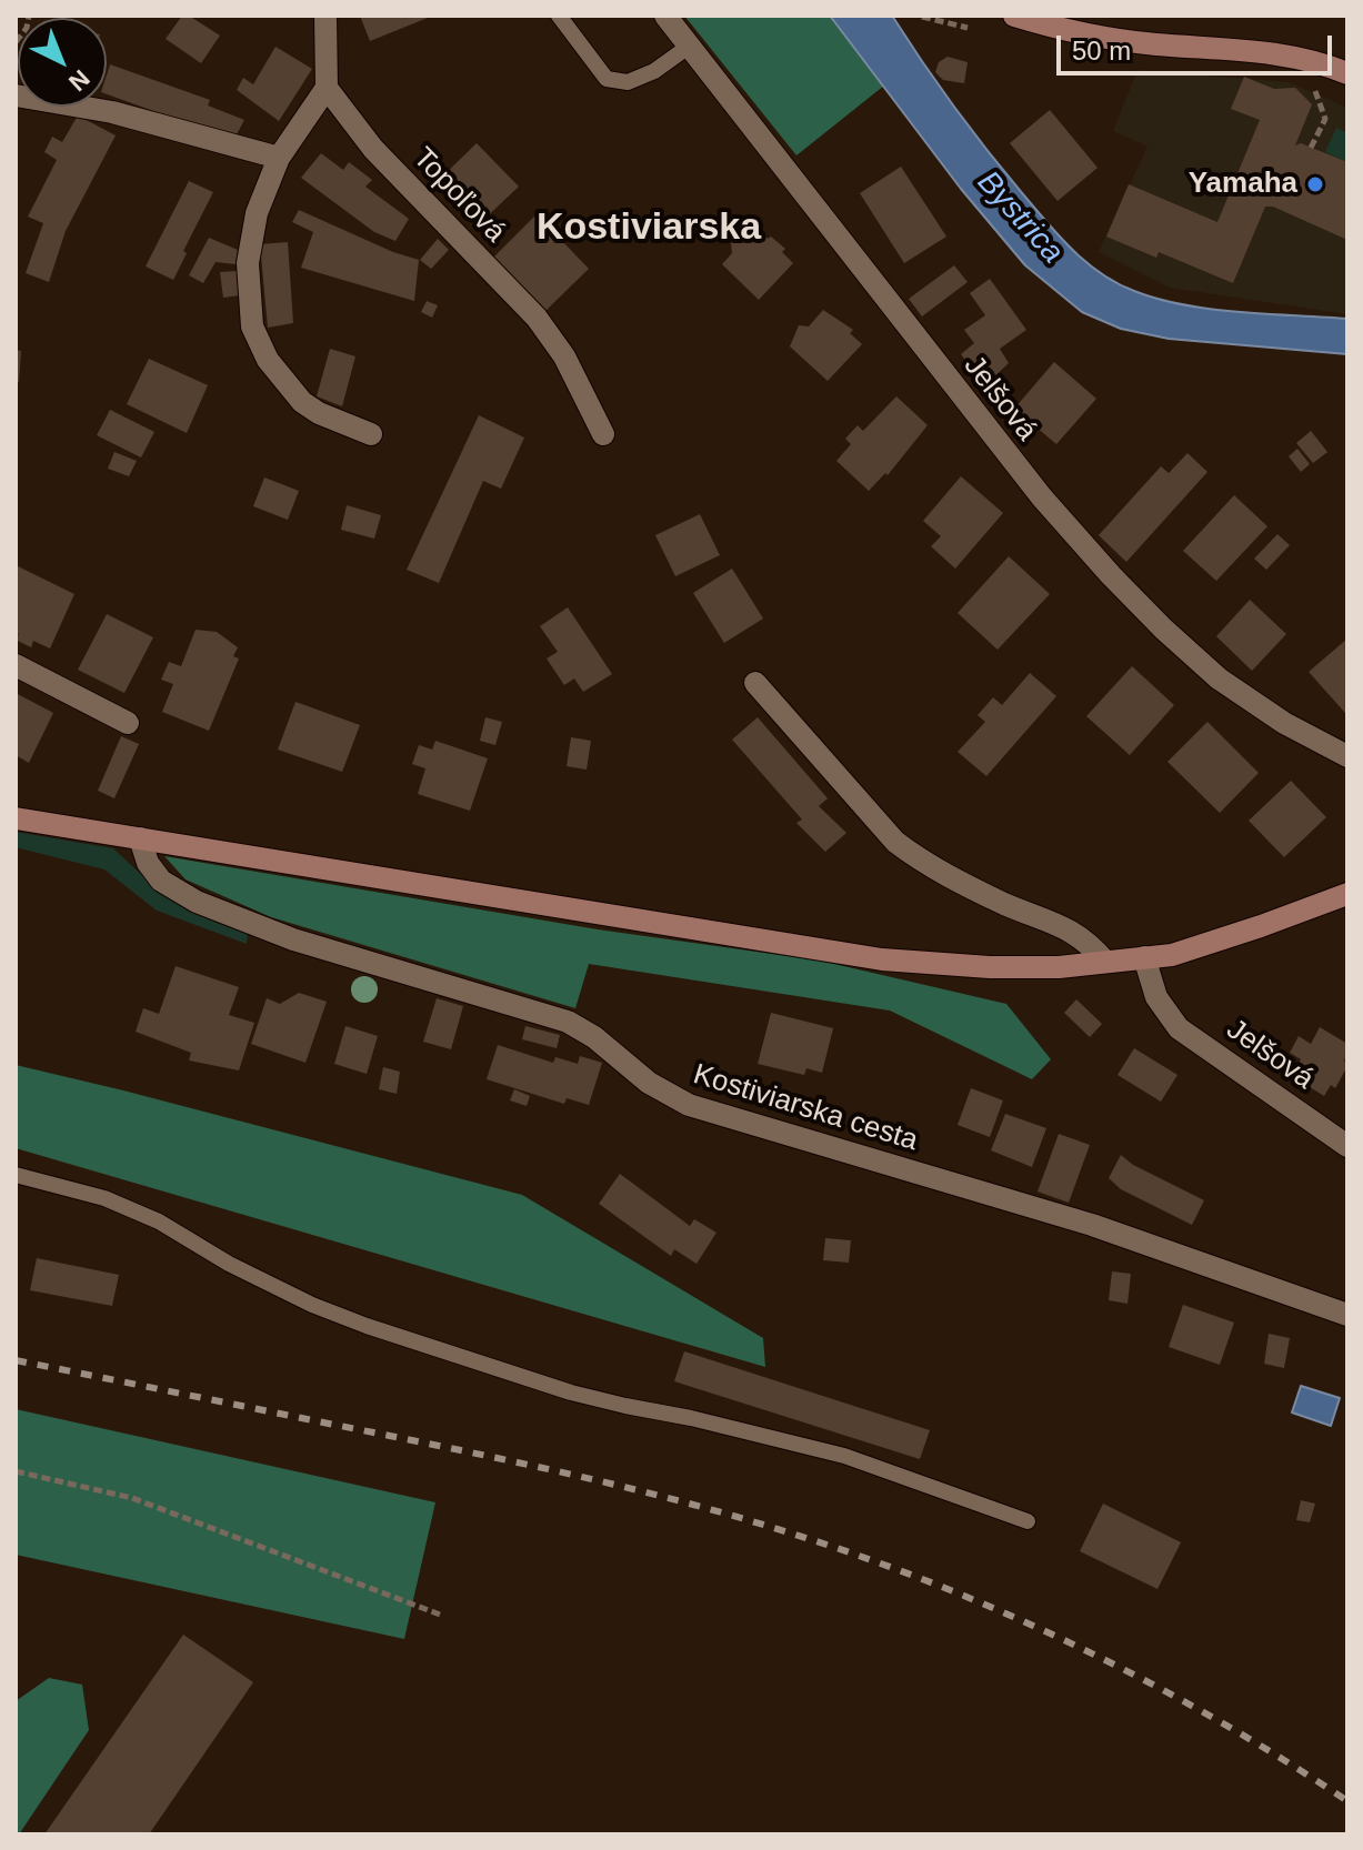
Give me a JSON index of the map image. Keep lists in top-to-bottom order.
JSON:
{
  "streets": {
    "street": ["Topoľová", "Jelšová", "Kostiviarska cesta"]
  },
  "districts": ["Kostiviarska"],
  "water": ["Bystrica"],
  "places": ["Yamaha"],
  "scale_bar": "50 m",
  "north": "bottom right"
}
